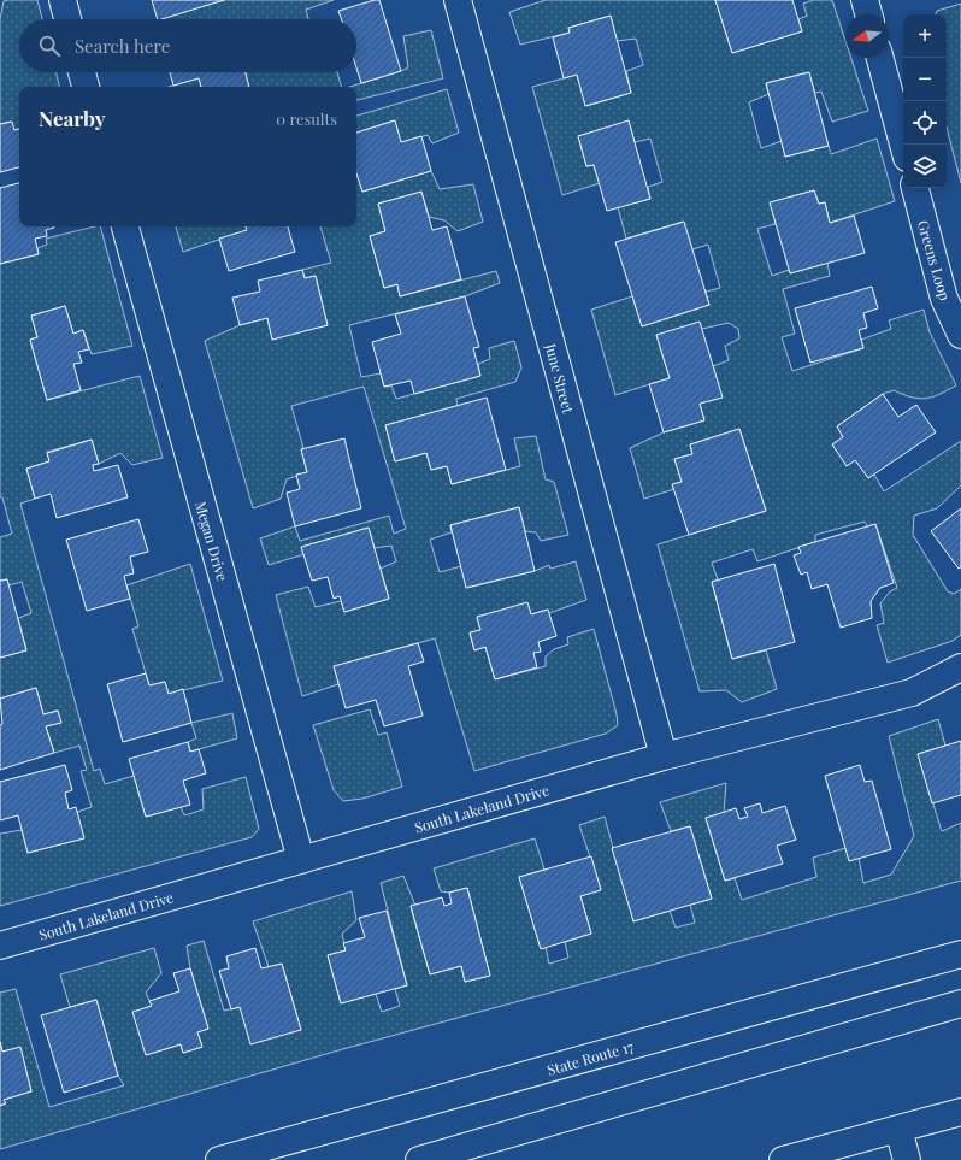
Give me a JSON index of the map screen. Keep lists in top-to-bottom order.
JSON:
{
  "streets": {
    "main road": [
      "Greens Loop",
      "June Street",
      "Megan Drive",
      "South Lakeland Drive",
      "State Route 17"
    ]
  },
  "crossings": [
    ["June Street", "South Lakeland Drive"],
    ["Megan Drive", "South Lakeland Drive"]
  ],
  "north": "left",
  "page": {
    "map_buttons": ["+", "−"],
    "search": "Search here",
    "heading": ["Nearby", "0 results"]
  }
}
